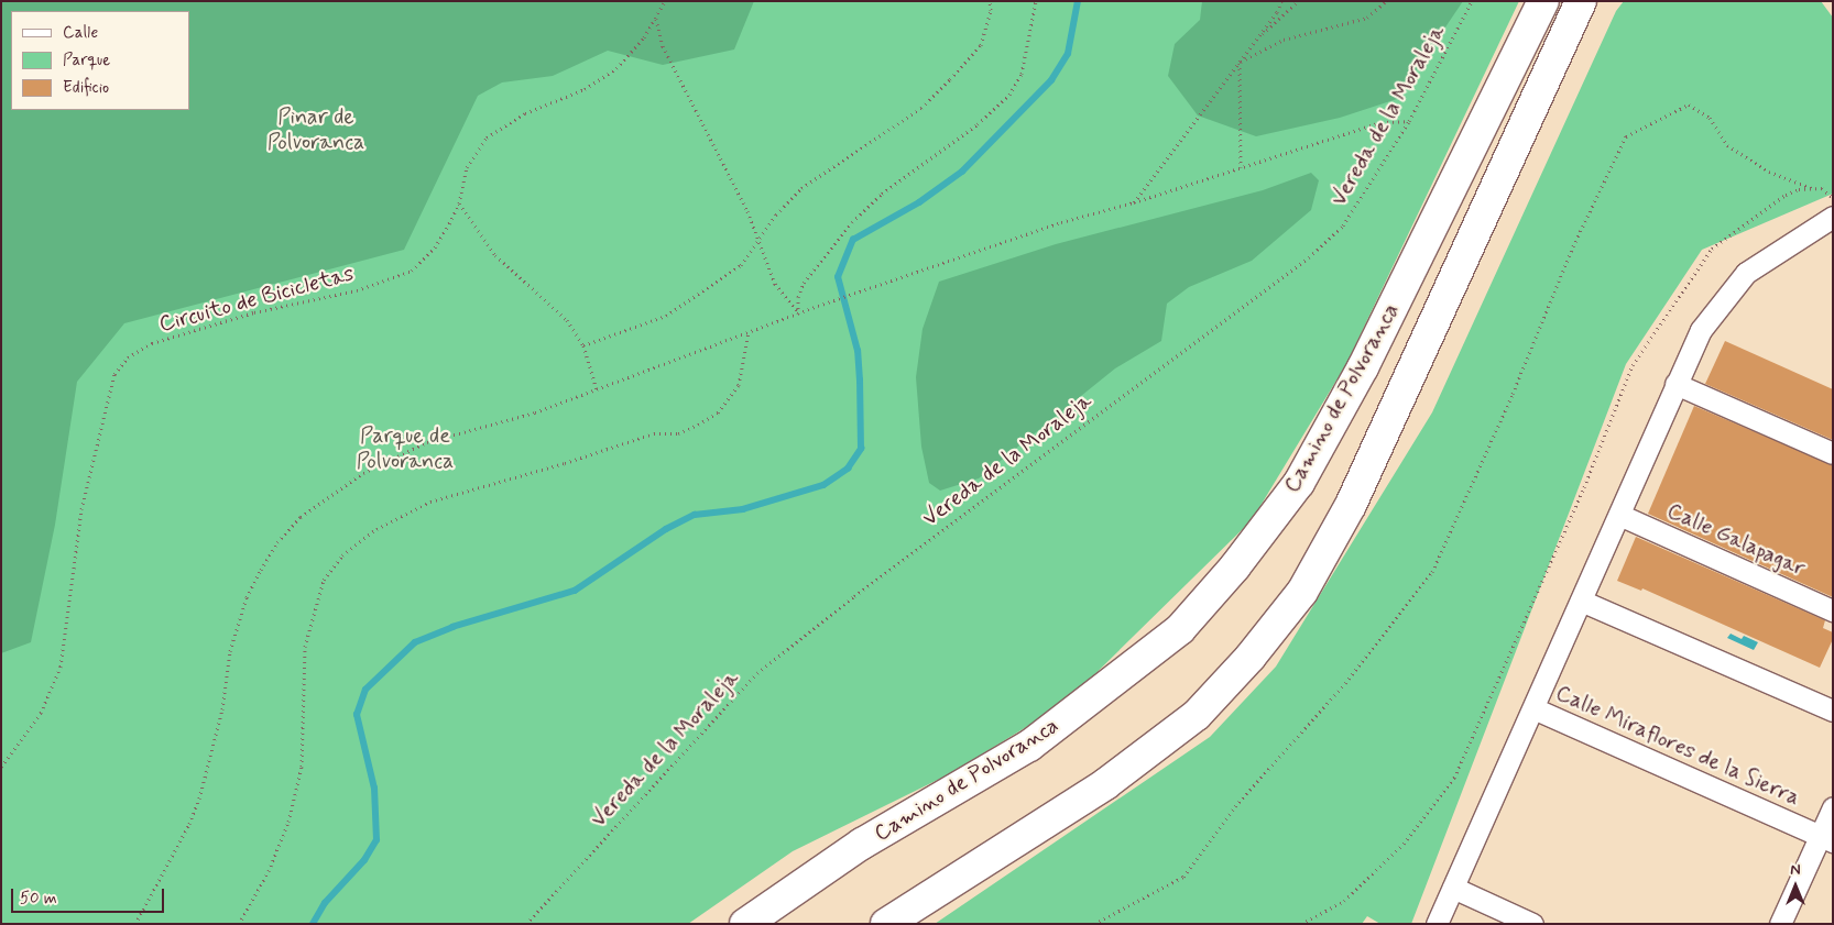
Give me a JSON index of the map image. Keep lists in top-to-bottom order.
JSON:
{
  "streets": {
    "highway": ["Camino de Polvoranca"],
    "street": ["Calle Galapagar", "Calle Miraflores de la Sierra"],
    "path": ["Vereda de la Moraleja", "Circuito de Bicicletas"]
  },
  "parks": ["Pinar de Polvoranca", "Parque de Polvoranca"],
  "legend": ["Calle", "Parque", "Edificio"],
  "scale_bar": "50 m",
  "north": "top"
}
